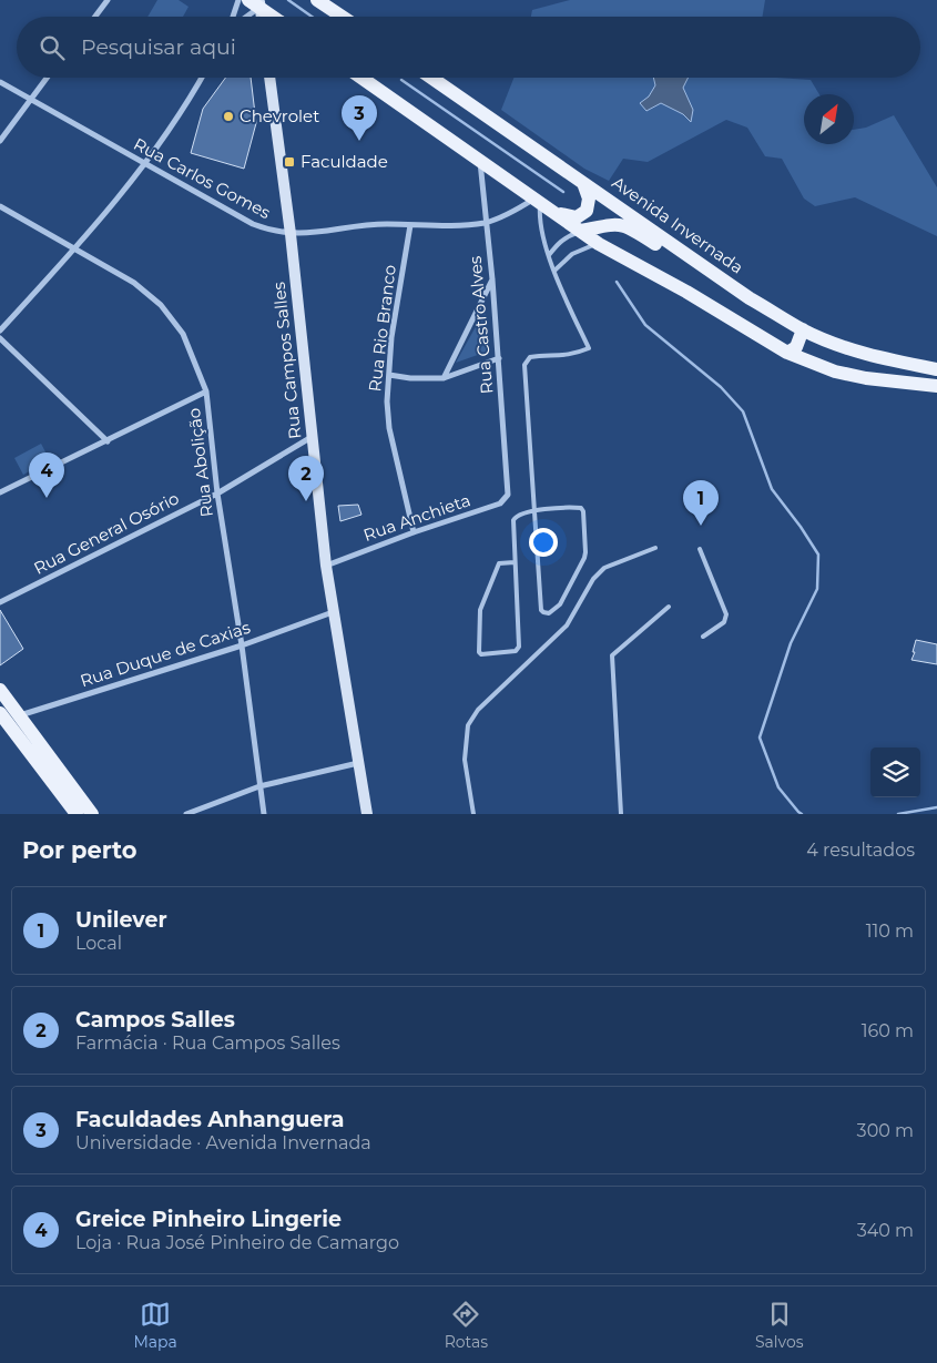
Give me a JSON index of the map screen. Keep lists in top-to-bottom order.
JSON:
{
  "streets": {
    "main road": ["Avenida Invernada", "Rua Campos Salles"],
    "street": [
      "Rua Carlos Gomes",
      "Rua Castro Alves",
      "Rua Rio Branco",
      "Rua Abolição",
      "Rua Anchieta",
      "Rua General Osório",
      "Rua Duque de Caxias"
    ]
  },
  "crossings": [
    ["Rua Carlos Gomes", "Rua Castro Alves"],
    ["Rua Carlos Gomes", "Rua Rio Branco"],
    ["Rua Carlos Gomes", "Rua Campos Salles"],
    ["Rua Castro Alves", "Rua Anchieta"],
    ["Rua Rio Branco", "Rua Anchieta"],
    ["Rua Campos Salles", "Rua Anchieta"],
    ["Rua Campos Salles", "Rua General Osório"],
    ["Rua Campos Salles", "Rua Duque de Caxias"],
    ["Rua Abolição", "Rua General Osório"],
    ["Rua Abolição", "Rua Duque de Caxias"]
  ],
  "places": {
    "other": ["Chevrolet"],
    "transit": ["Faculdade"]
  },
  "north": "top right",
  "page": {
    "search": "Pesquisar aqui",
    "pins": [
      "3",
      "4",
      "2",
      "1"
    ],
    "heading": ["Por perto", "4 resultados"],
    "list": [
      {
        "mark": "1",
        "name": "Unilever",
        "note": "Local",
        "value": "110 m"
      },
      {
        "mark": "2",
        "name": "Campos Salles",
        "note": "Farmácia · Rua Campos Salles",
        "value": "160 m"
      },
      {
        "mark": "3",
        "name": "Faculdades Anhanguera",
        "note": "Universidade · Avenida Invernada",
        "value": "300 m"
      },
      {
        "mark": "4",
        "name": "Greice Pinheiro Lingerie",
        "note": "Loja · Rua José Pinheiro de Camargo",
        "value": "340 m"
      }
    ],
    "nav": ["Mapa", "Rotas", "Salvos"]
  }
}
